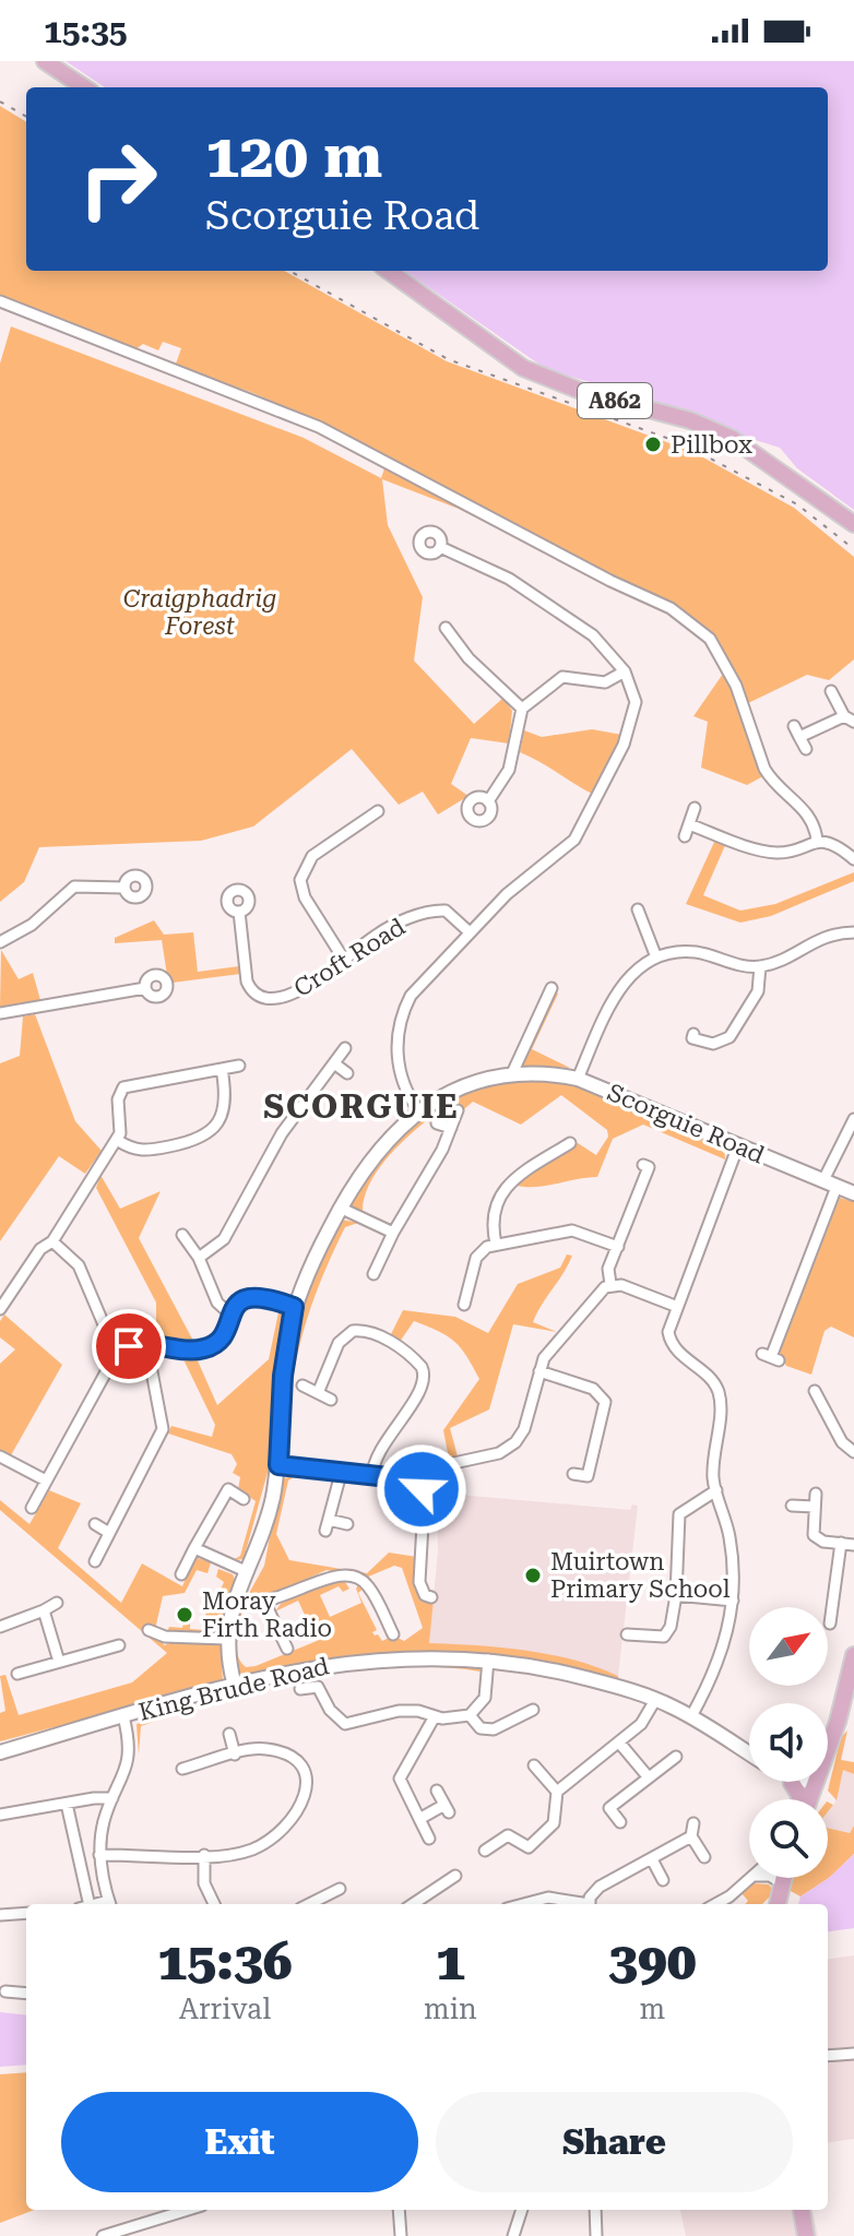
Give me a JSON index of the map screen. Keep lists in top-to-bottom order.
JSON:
{
  "streets": {
    "main road": ["A862"],
    "street": ["Croft Road", "Scorguie Road", "King Brude Road"]
  },
  "crossings": [
    ["Scorguie Road", "King Brude Road"]
  ],
  "districts": ["SCORGUIE"],
  "parks": ["Craigphadrig Forest"],
  "places": ["Pillbox", "Muirtown Primary School", "Moray Firth Radio"],
  "north": "top right",
  "page": {
    "status": "15:35",
    "turn": ["120 m", "Scorguie Road"],
    "eta": [
      "15:36",
      "Arrival",
      "1",
      "min",
      "390",
      "m"
    ],
    "buttons": ["Exit", "Share"]
  }
}
